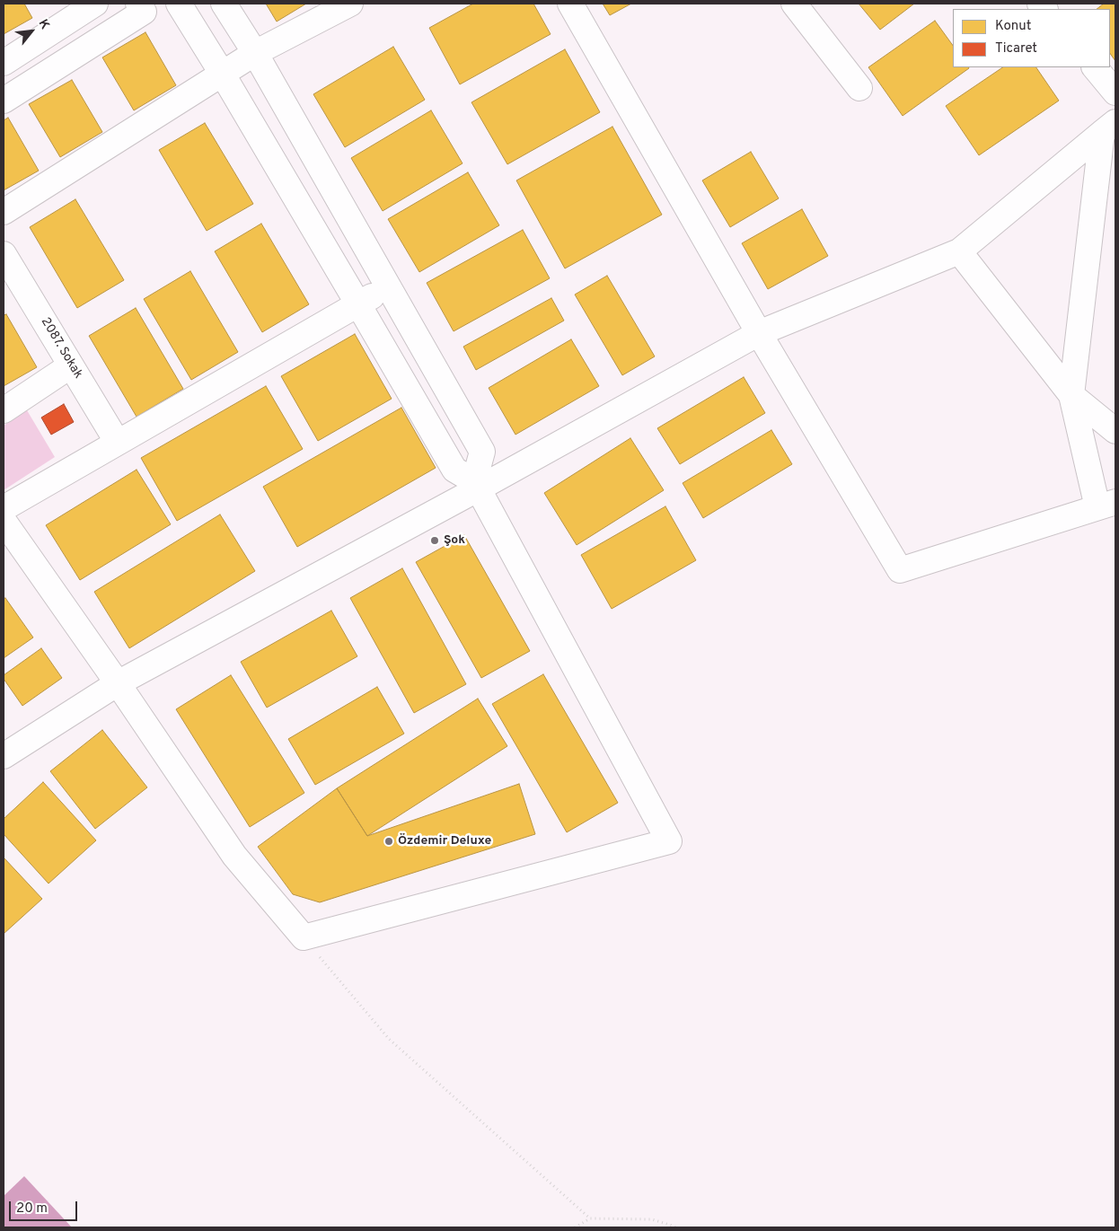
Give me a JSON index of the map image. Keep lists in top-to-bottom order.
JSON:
{
  "streets": {
    "street": ["2087. Sokak"]
  },
  "places": ["Şok", "Özdemir Deluxe"],
  "legend": ["Konut", "Ticaret"],
  "scale_bar": "20 m",
  "north": "top right"
}
